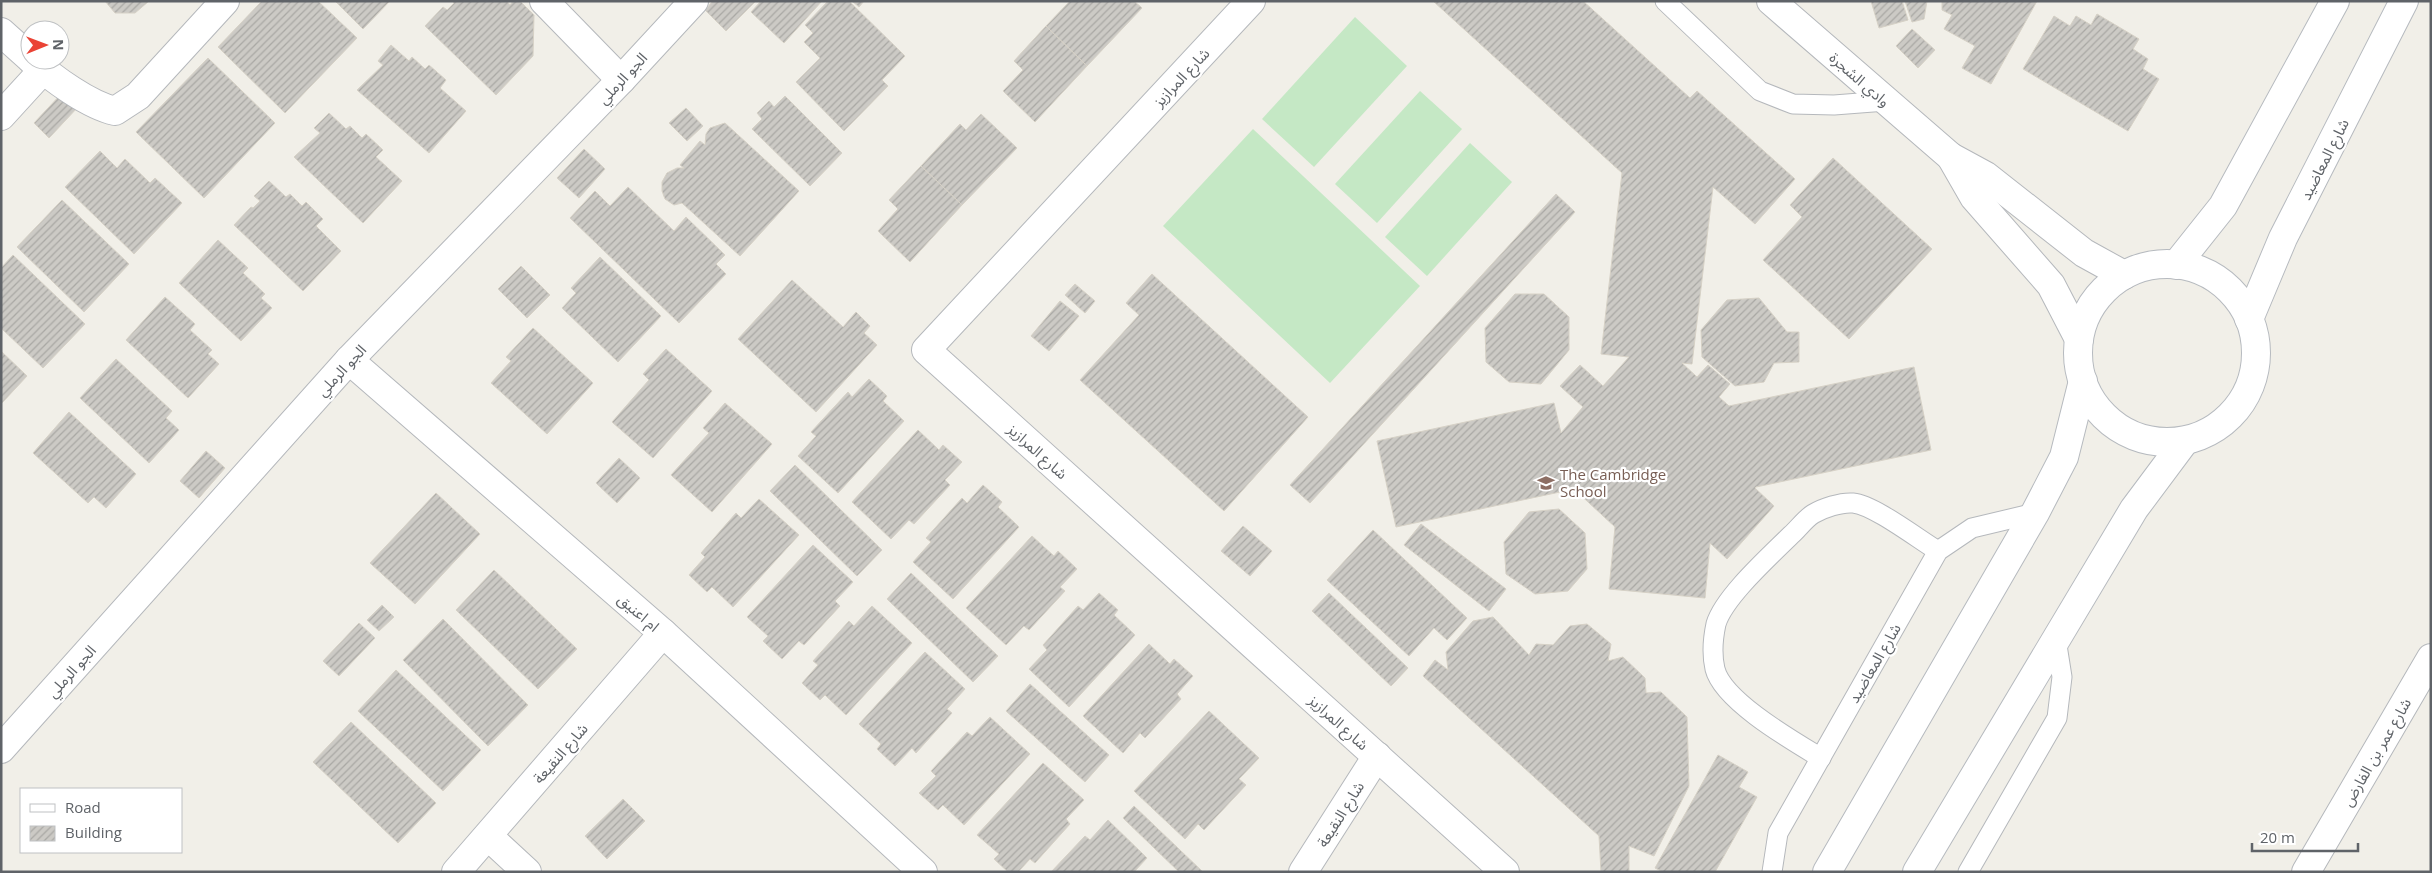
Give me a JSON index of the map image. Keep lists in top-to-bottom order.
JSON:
{
  "streets": {
    "street": [
      "شارع المرازيز",
      "الجو الرملي",
      "وادي الشجرة",
      "شارع المعاضيد",
      "ام اعنيق",
      "شارع عمر بن الفارض",
      "شارع النقيعة"
    ]
  },
  "crossings": [
    ["شارع المرازيز", "شارع النقيعة"],
    ["الجو الرملي", "ام اعنيق"],
    ["وادي الشجرة", "شارع المعاضيد"],
    ["ام اعنيق", "شارع النقيعة"]
  ],
  "places": {
    "school or university": ["The Cambridge School"]
  },
  "legend": ["Road", "Building"],
  "scale_bar": "20 m",
  "north": "right"
}
